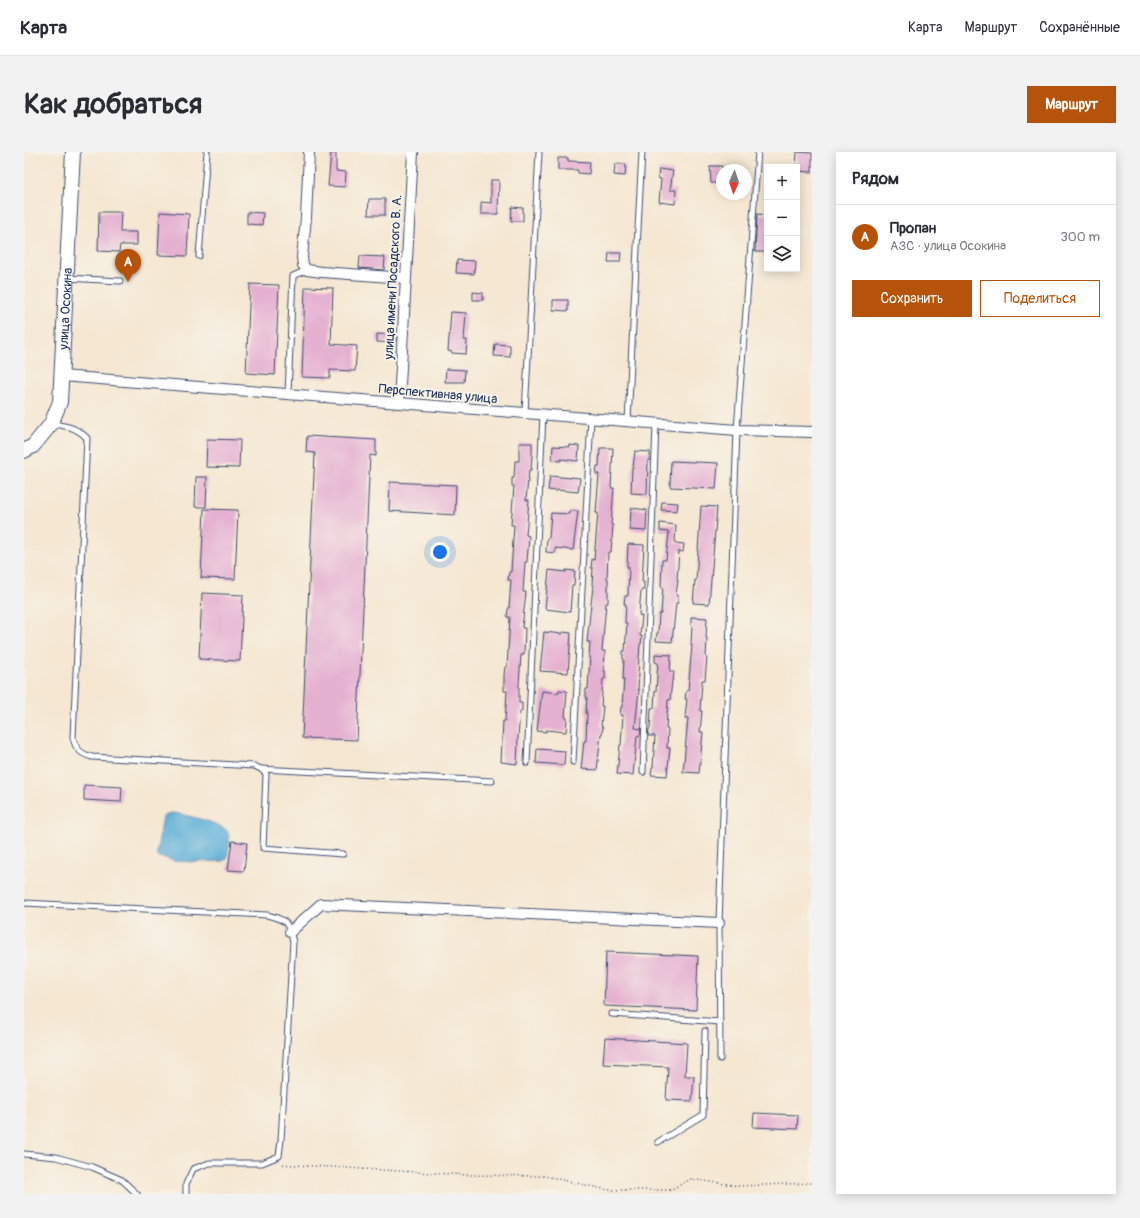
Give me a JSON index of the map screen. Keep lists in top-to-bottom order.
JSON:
{
  "streets": {
    "main road": ["улица Осокина"],
    "street": ["улица имени Посадского В. А.", "Перспективная улица"]
  },
  "crossings": [
    ["улица имени Посадского В. А.", "Перспективная улица"],
    ["улица Осокина", "Перспективная улица"]
  ],
  "north": "bottom",
  "page": {
    "header": "Карта",
    "nav": ["Карта", "Маршрут", "Сохранённые"],
    "buttons": [
      "Маршрут",
      ["Сохранить", "Поделиться"]
    ],
    "title": "Как добраться",
    "heading": "Рядом",
    "map_buttons": ["+", "−"],
    "list": [
      {
        "mark": "A",
        "name": "Пропан",
        "note": "АЗС · улица Осокина",
        "value": "300 m"
      }
    ],
    "pins": "A"
  }
}
